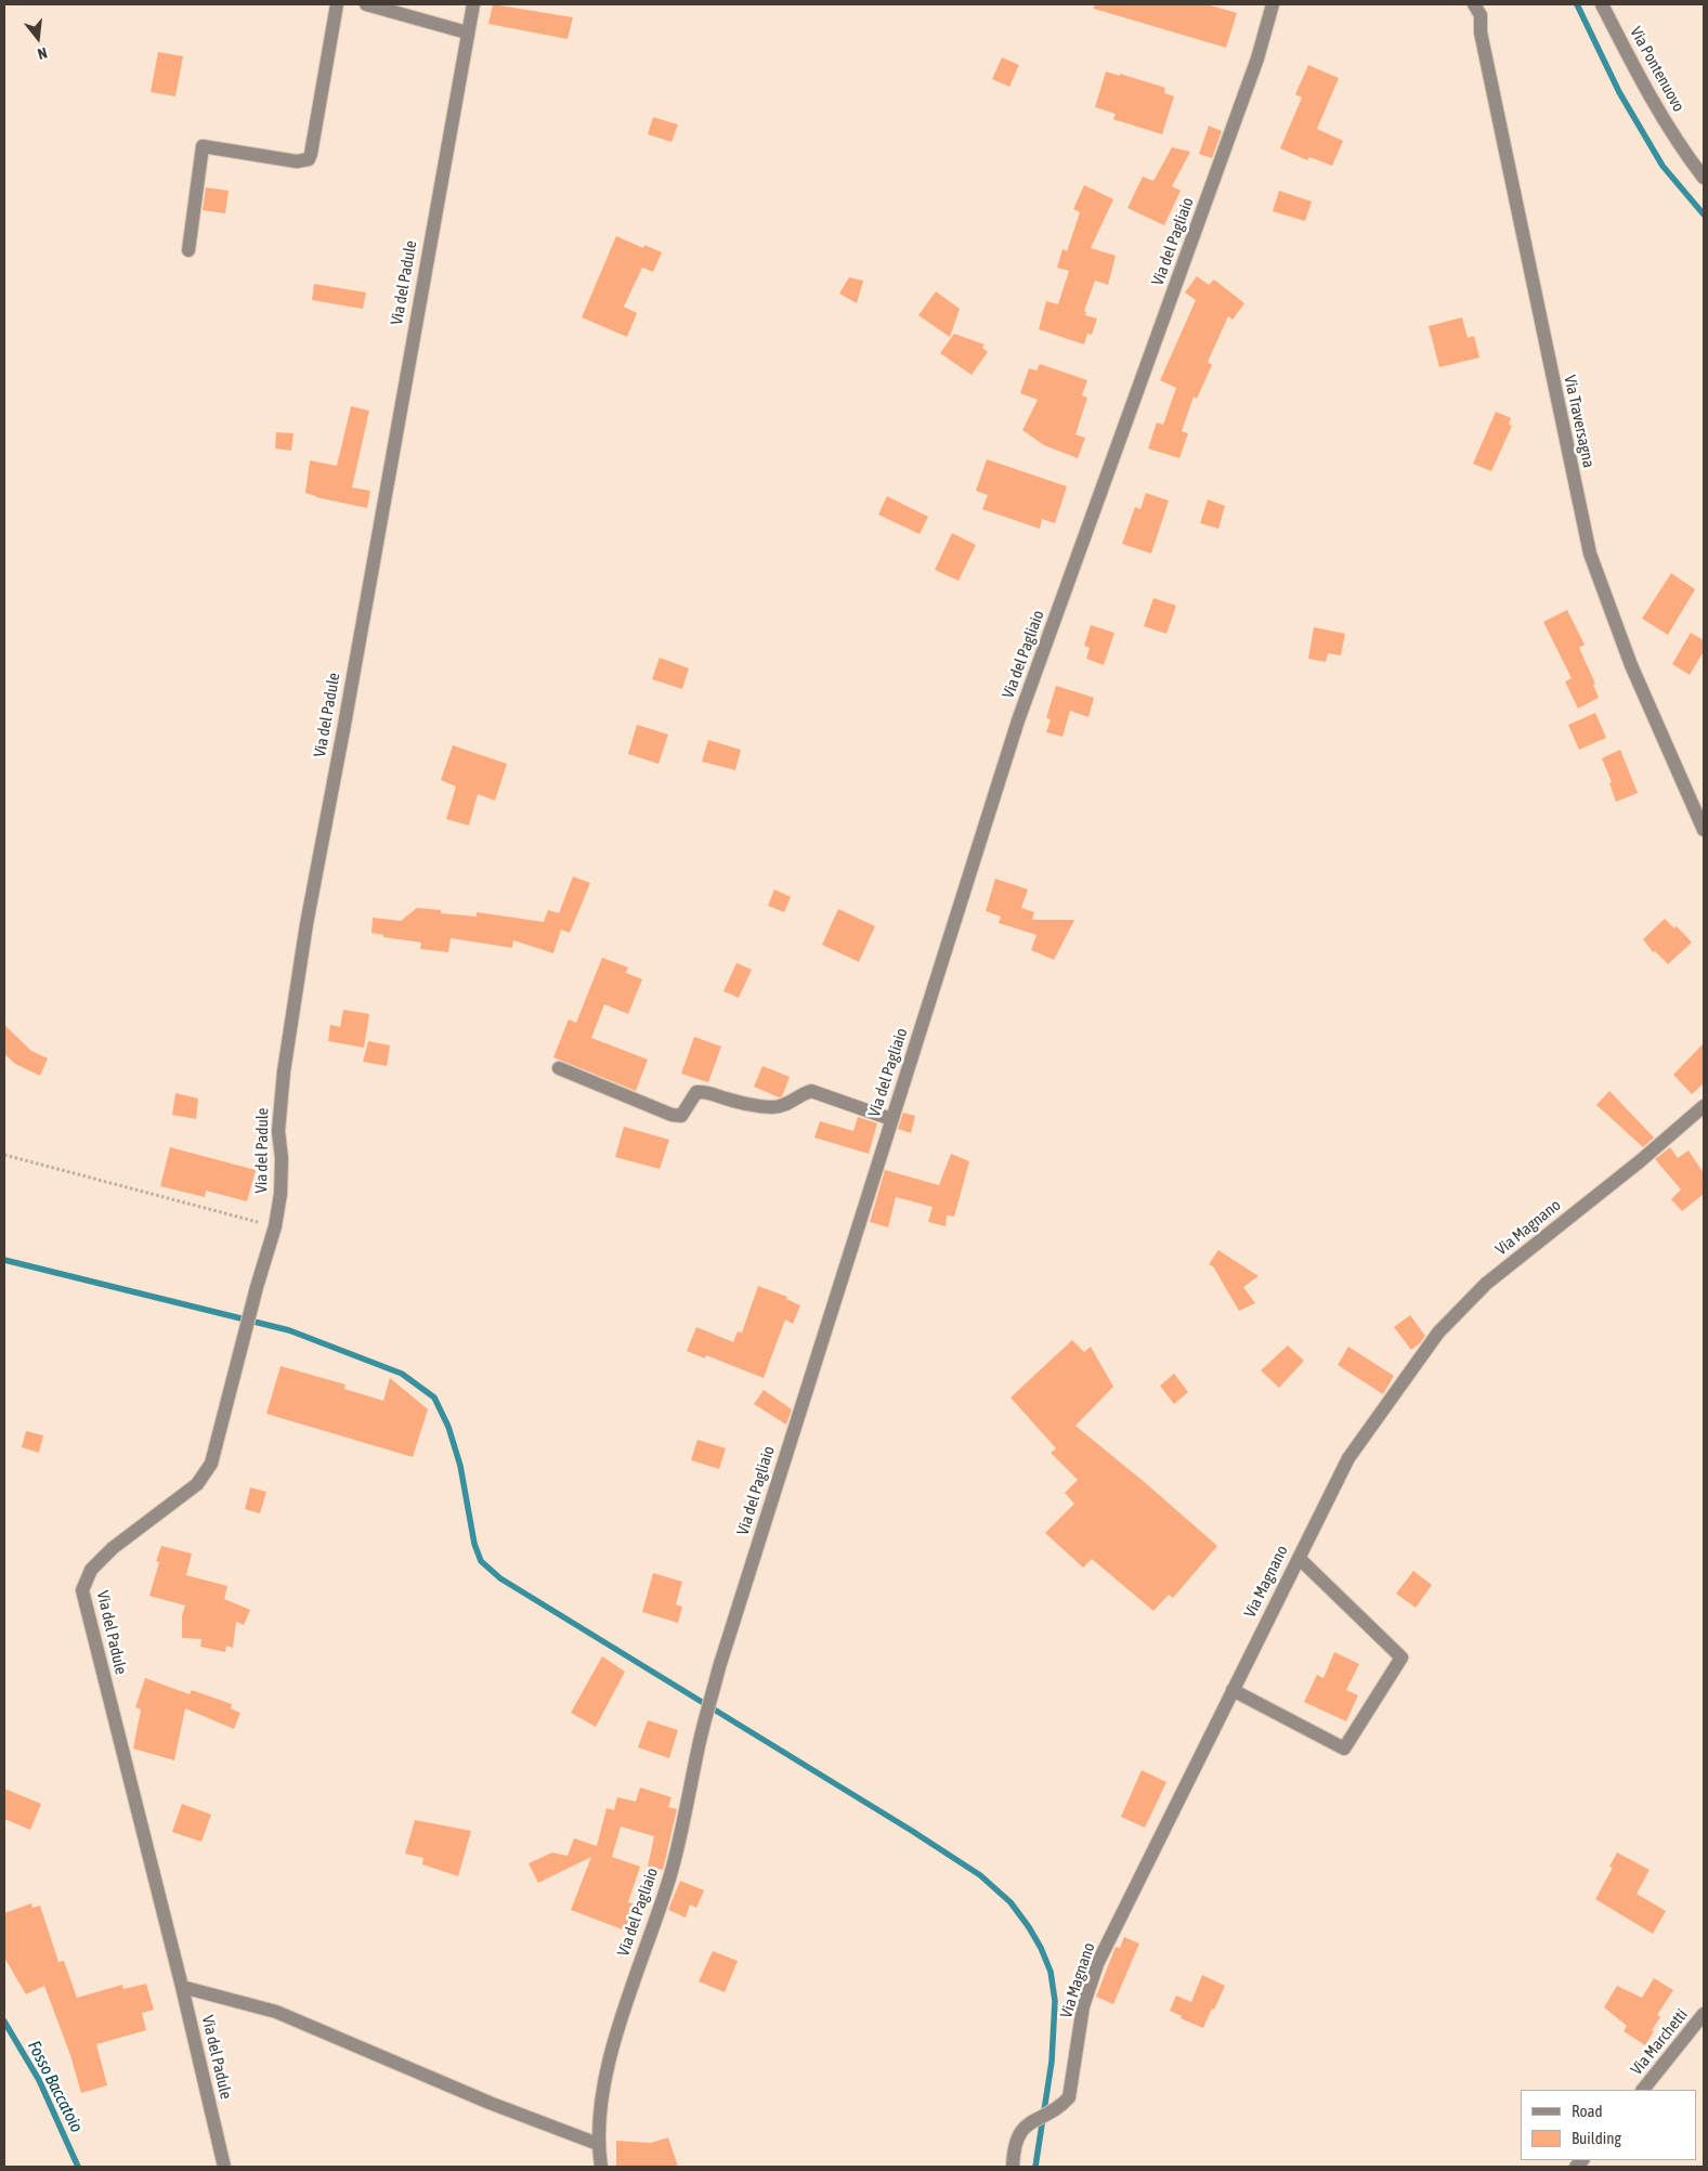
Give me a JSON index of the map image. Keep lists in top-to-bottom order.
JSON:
{
  "streets": {
    "street": [
      "Via Pontenuovo",
      "Via del Pagliaio",
      "Via del Padule",
      "Via Traversagna",
      "Via Magnano",
      "Via Marchetti"
    ]
  },
  "water": ["Fosso Baccatoio"],
  "legend": ["Road", "Building"],
  "north": "bottom"
}
